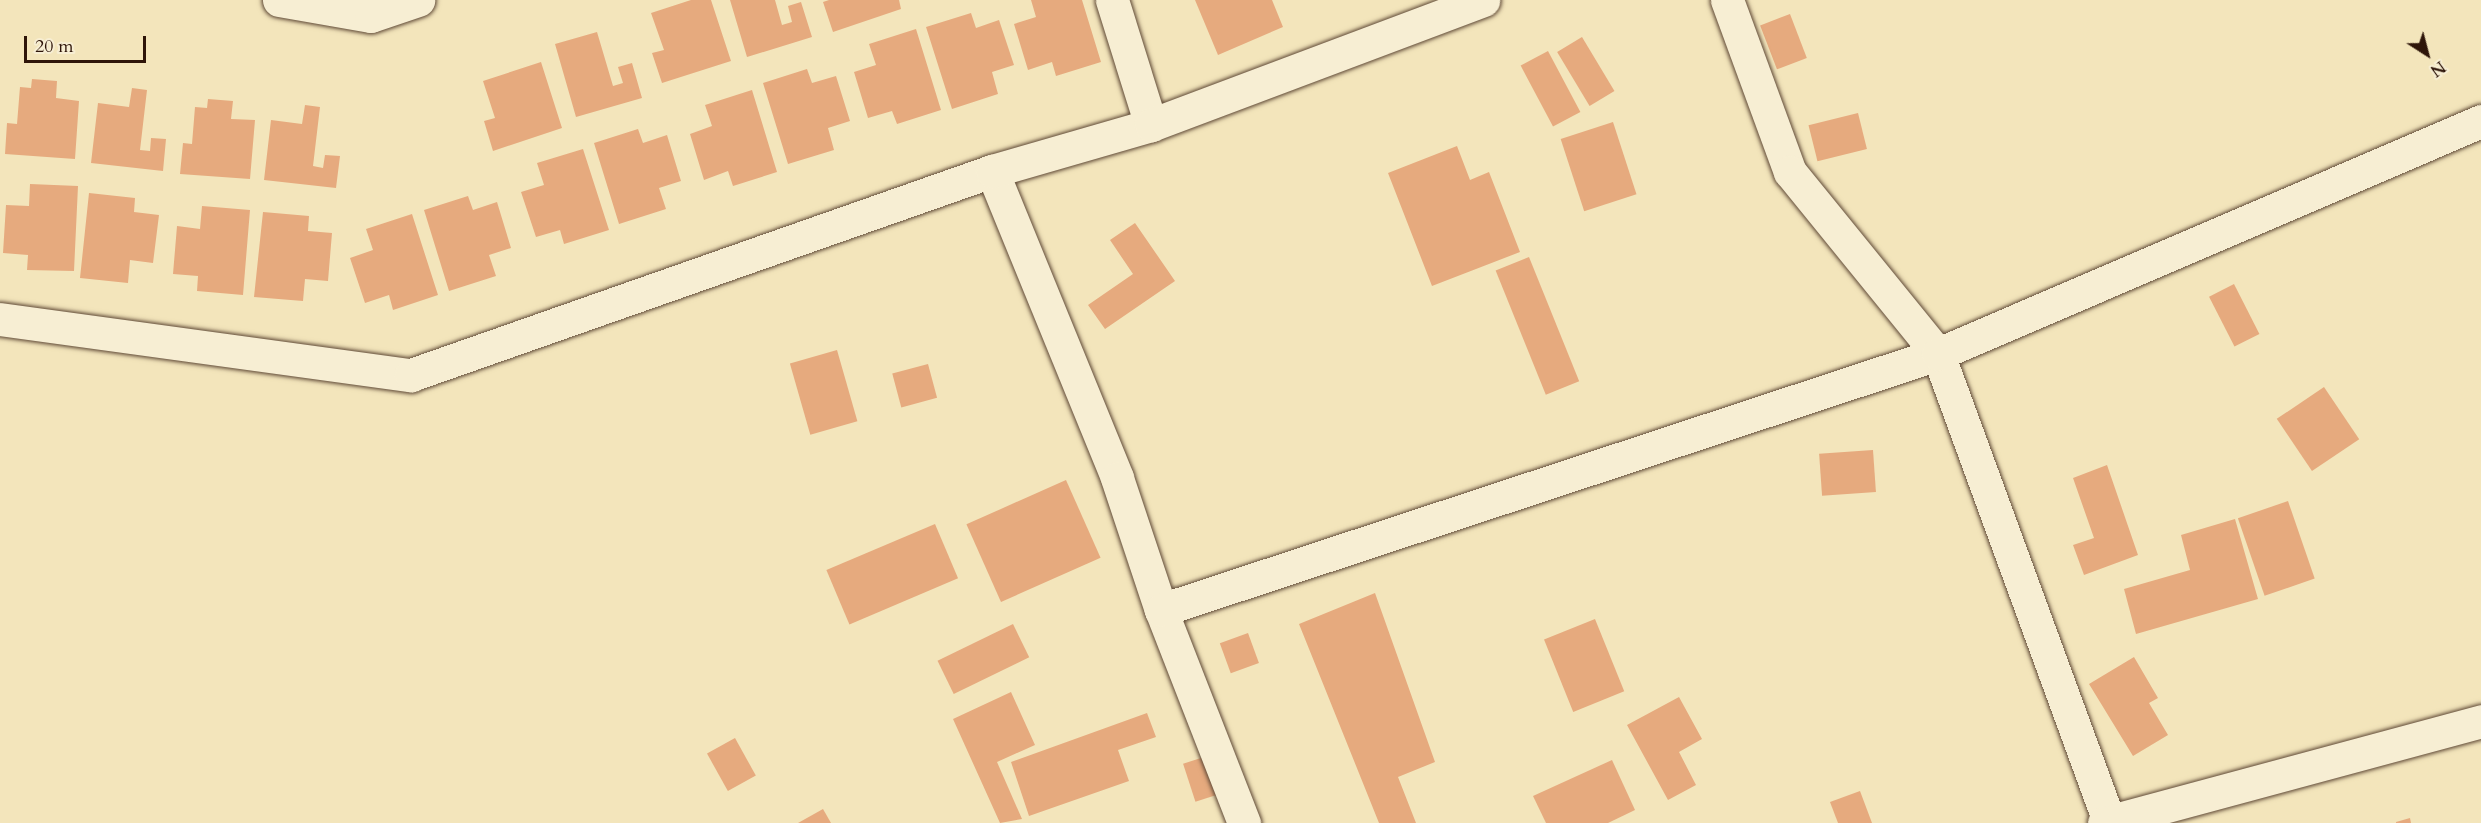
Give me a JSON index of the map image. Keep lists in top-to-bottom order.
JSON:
{
  "scale_bar": "20 m",
  "north": "bottom right"
}
